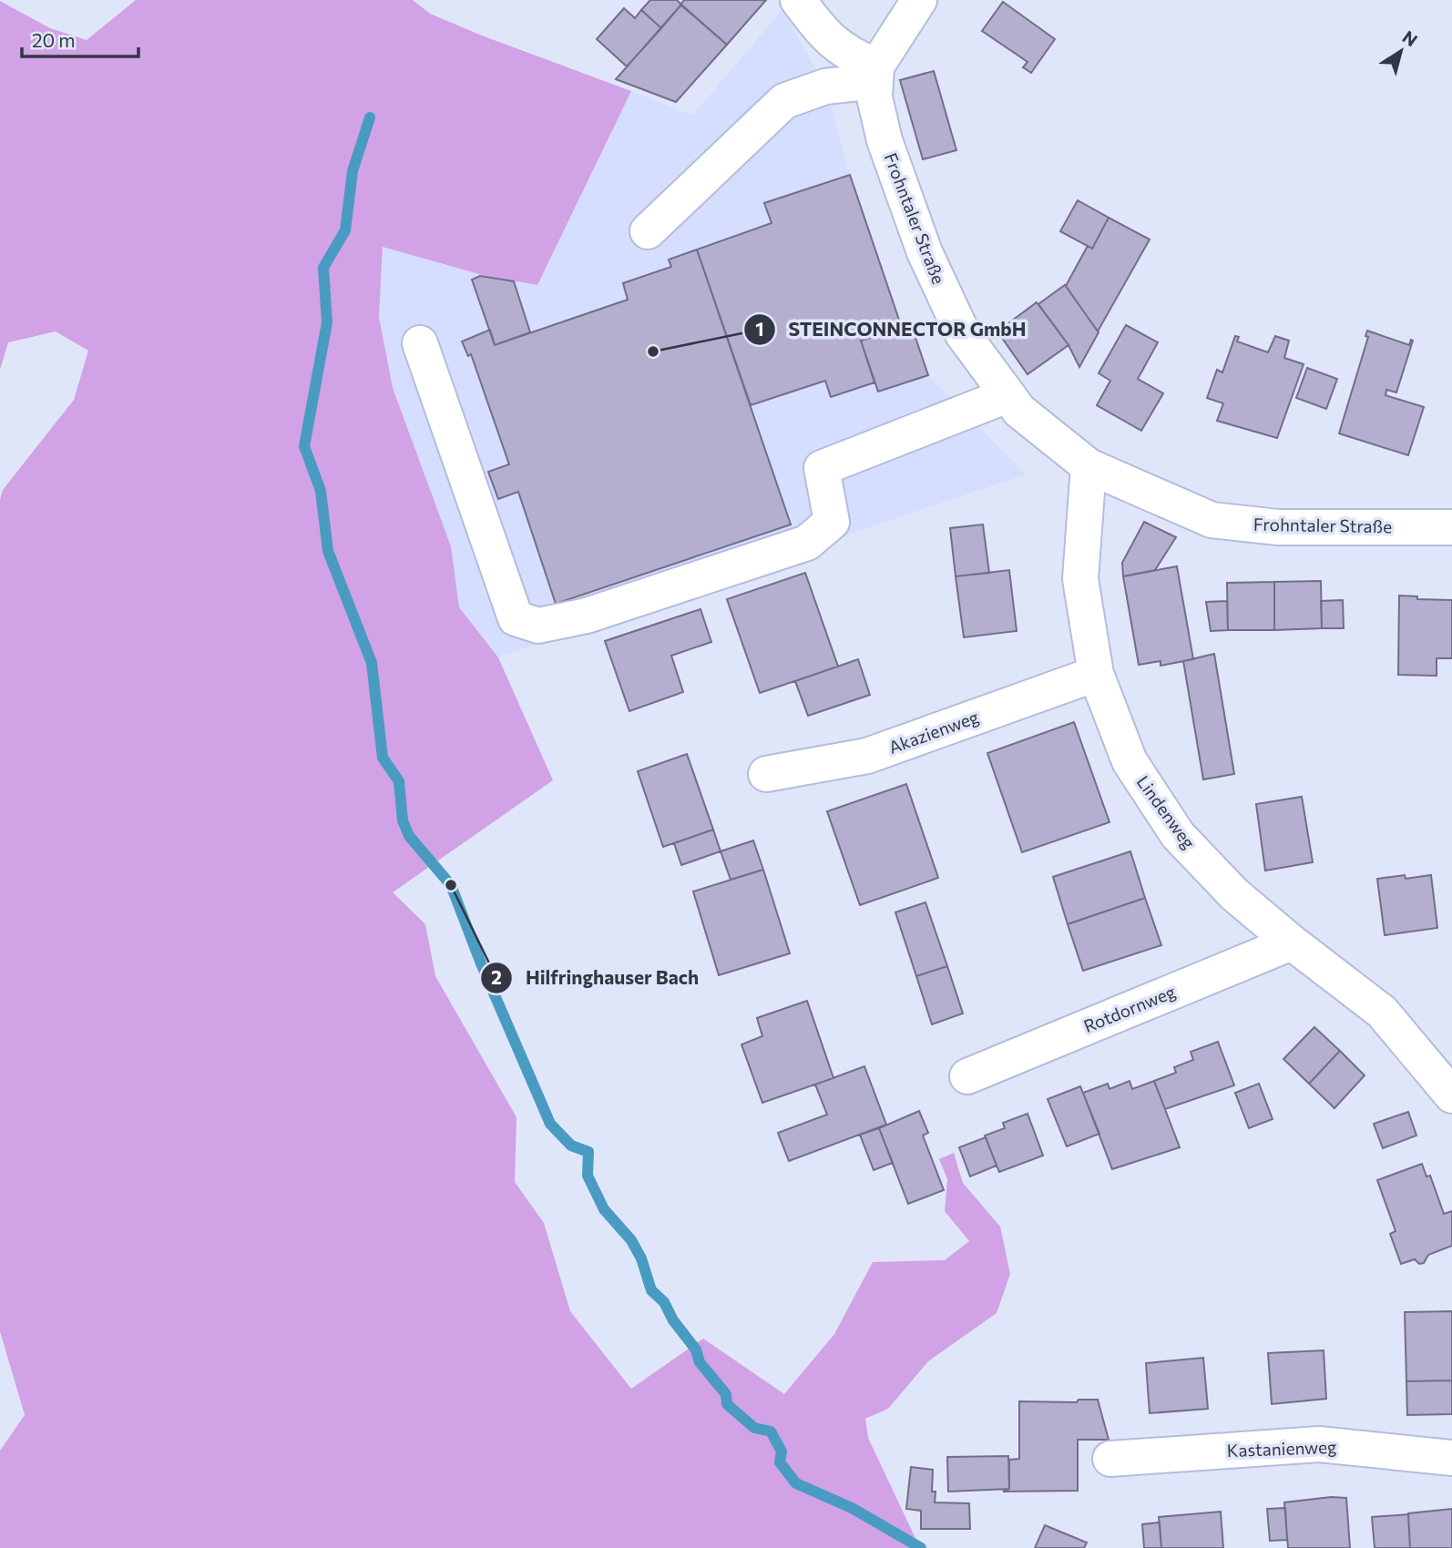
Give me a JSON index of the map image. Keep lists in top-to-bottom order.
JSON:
{
  "streets": {
    "street": [
      "Frohntaler Straße",
      "Akazienweg",
      "Lindenweg",
      "Rotdornweg",
      "Kastanienweg"
    ]
  },
  "crossings": [
    ["Frohntaler Straße", "Lindenweg"],
    ["Akazienweg", "Lindenweg"],
    ["Lindenweg", "Rotdornweg"]
  ],
  "places": ["STEINCONNECTOR GmbH", "Hilfringhauser Bach"],
  "scale_bar": "20 m",
  "north": "top right"
}
